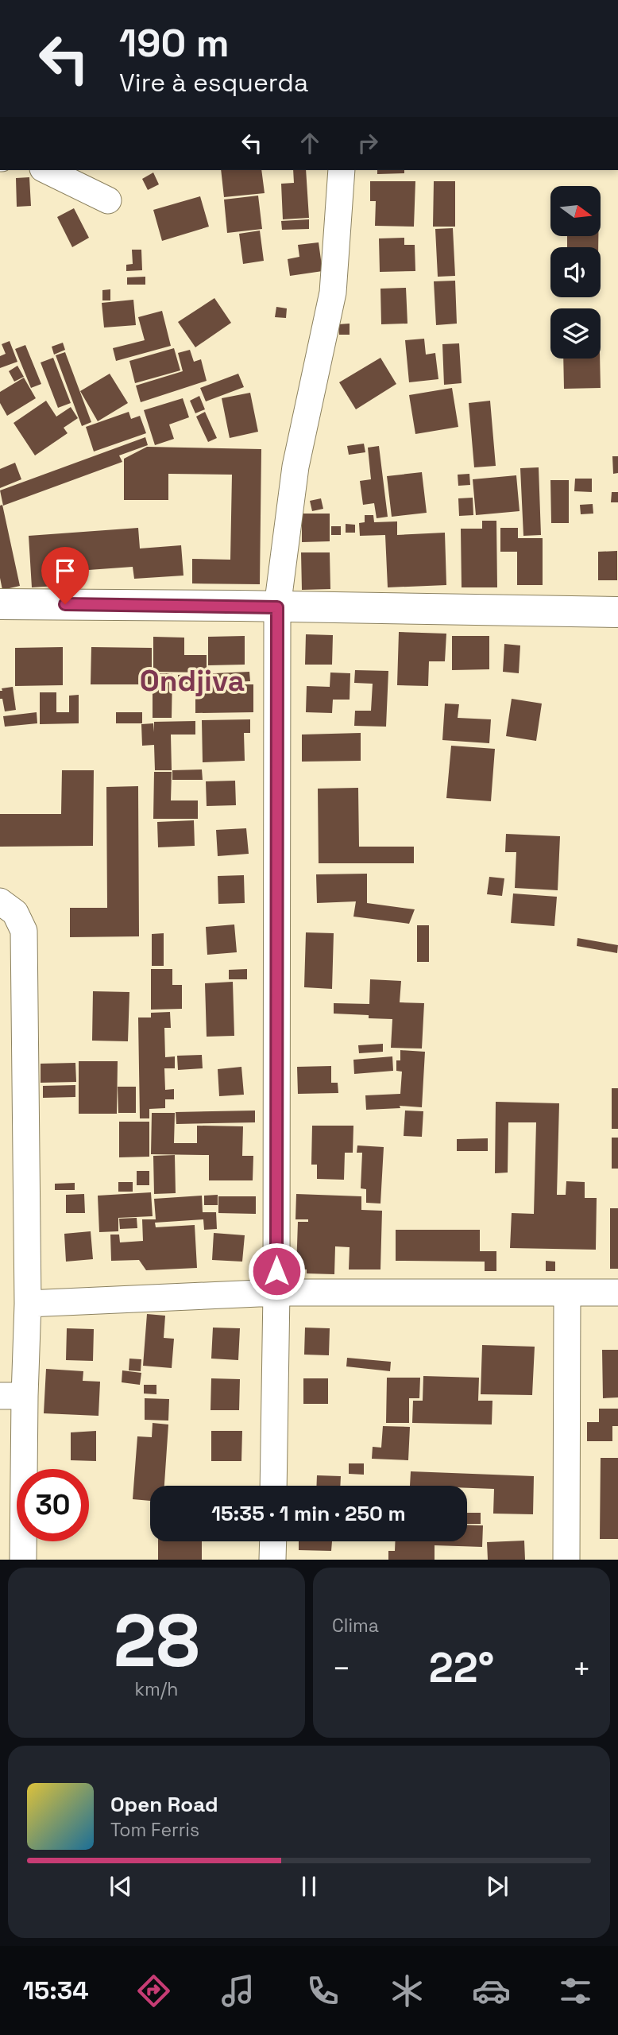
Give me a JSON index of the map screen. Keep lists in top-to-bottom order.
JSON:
{
  "districts": ["Ondjiva"],
  "north": "right",
  "page": {
    "turn": ["190 m", "Vire à esquerda"],
    "limit": "30",
    "trip": "15:35 · 1 min · 250 m",
    "tile": [
      ["28", "km/h"],
      "Clima"
    ],
    "heat": ["−", "22°", "+"],
    "song": ["Open Road", "Tom Ferris"],
    "tabs": "15:34"
  }
}
